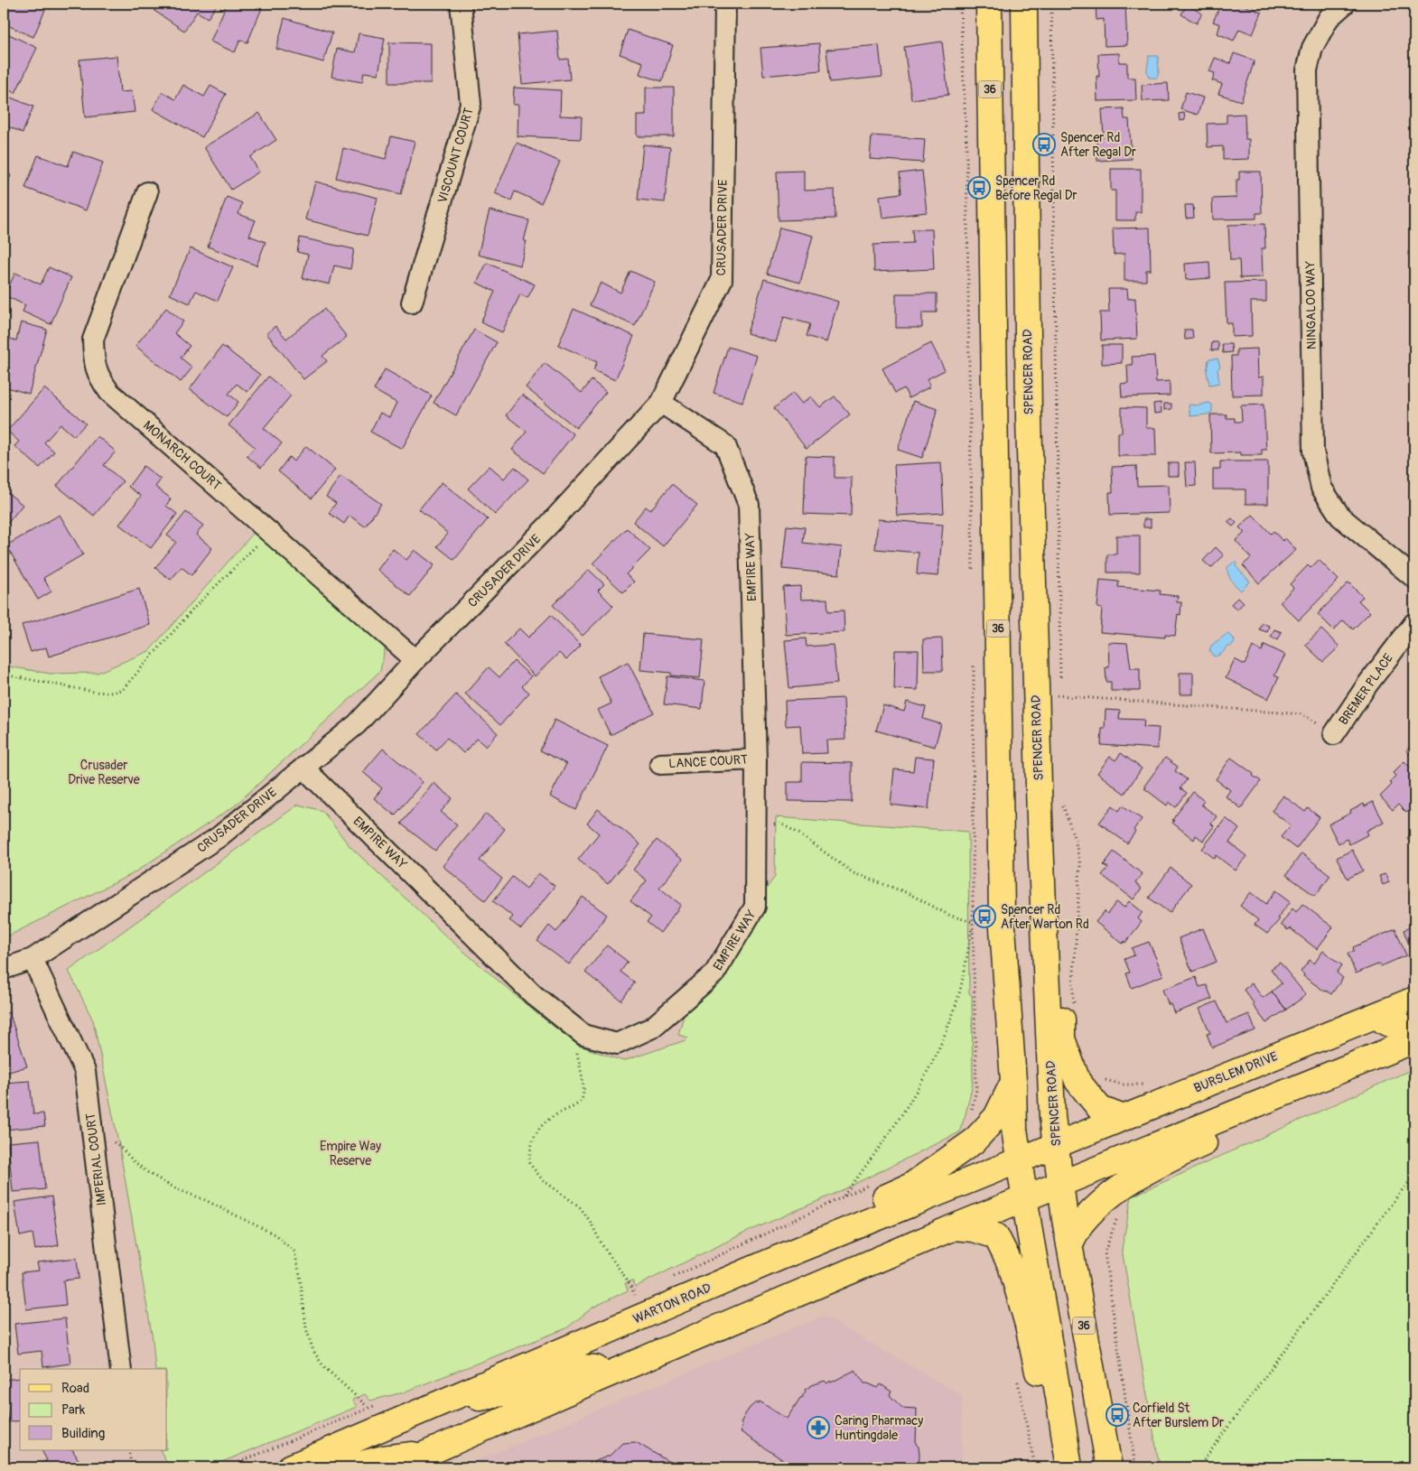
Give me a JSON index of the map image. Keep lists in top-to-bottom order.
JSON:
{
  "streets": {
    "main road": [
      "36",
      "SPENCER ROAD",
      "BURSLEM DRIVE",
      "WARTON ROAD"
    ],
    "street": [
      "VISCOUNT COURT",
      "CRUSADER DRIVE",
      "NINGALOO WAY",
      "MONARCH COURT",
      "EMPIRE WAY",
      "BREMER PLACE",
      "LANCE COURT",
      "IMPERIAL COURT"
    ]
  },
  "crossings": [
    ["36", "WARTON ROAD"],
    ["CRUSADER DRIVE", "MONARCH COURT"],
    ["CRUSADER DRIVE", "EMPIRE WAY"],
    ["CRUSADER DRIVE", "IMPERIAL COURT"],
    ["SPENCER ROAD", "BURSLEM DRIVE"],
    ["SPENCER ROAD", "WARTON ROAD"],
    ["EMPIRE WAY", "LANCE COURT"],
    ["BURSLEM DRIVE", "WARTON ROAD"]
  ],
  "parks": ["Crusader Drive Reserve", "Empire Way Reserve"],
  "places": {
    "bus stop": [
      "Spencer Rd After Regal Dr",
      "Spencer Rd Before Regal Dr",
      "Spencer Rd After Warton Rd",
      "Corfield St After Burslem Dr"
    ],
    "pharmacy": ["Caring Pharmacy Huntingdale"]
  },
  "legend": ["Road", "Park", "Building"]
}
